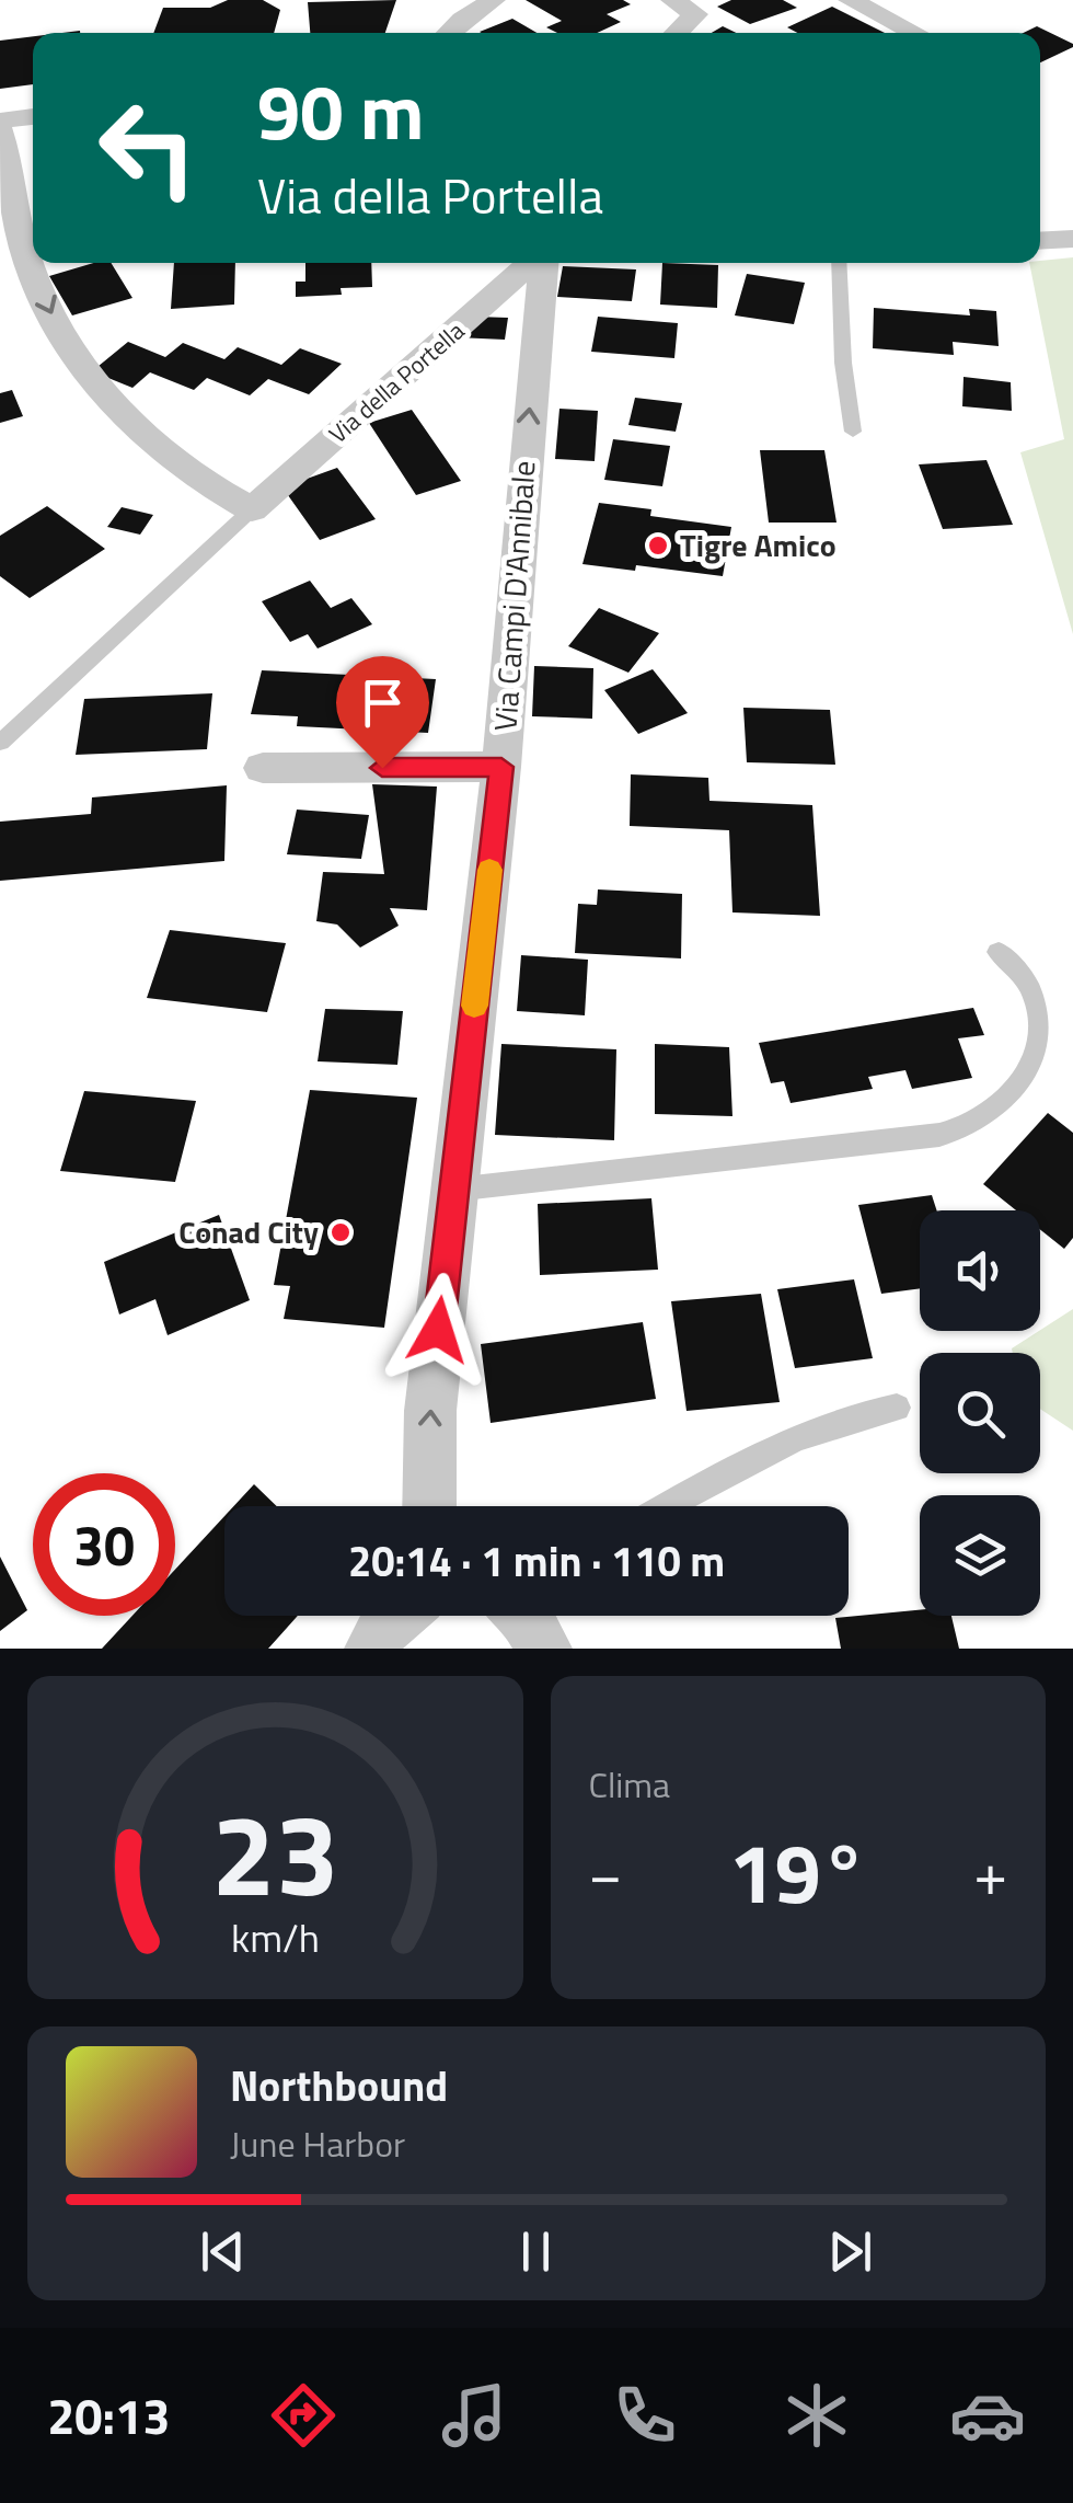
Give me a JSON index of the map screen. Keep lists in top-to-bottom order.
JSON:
{
  "streets": {
    "street": ["Via della Portella", "Via Campi D'Annibale"]
  },
  "one_way": ["Via Campi D'Annibale"],
  "places": ["Tigre Amico", "Conad City"],
  "page": {
    "turn": ["90 m", "Via della Portella"],
    "limit": "30",
    "trip": "20:14 · 1 min · 110 m",
    "tile": "Clima",
    "heat": ["−", "19°", "+"],
    "song": ["Northbound", "June Harbor"],
    "tabs": "20:13",
    "gauge": ["23", "km/h"]
  }
}
